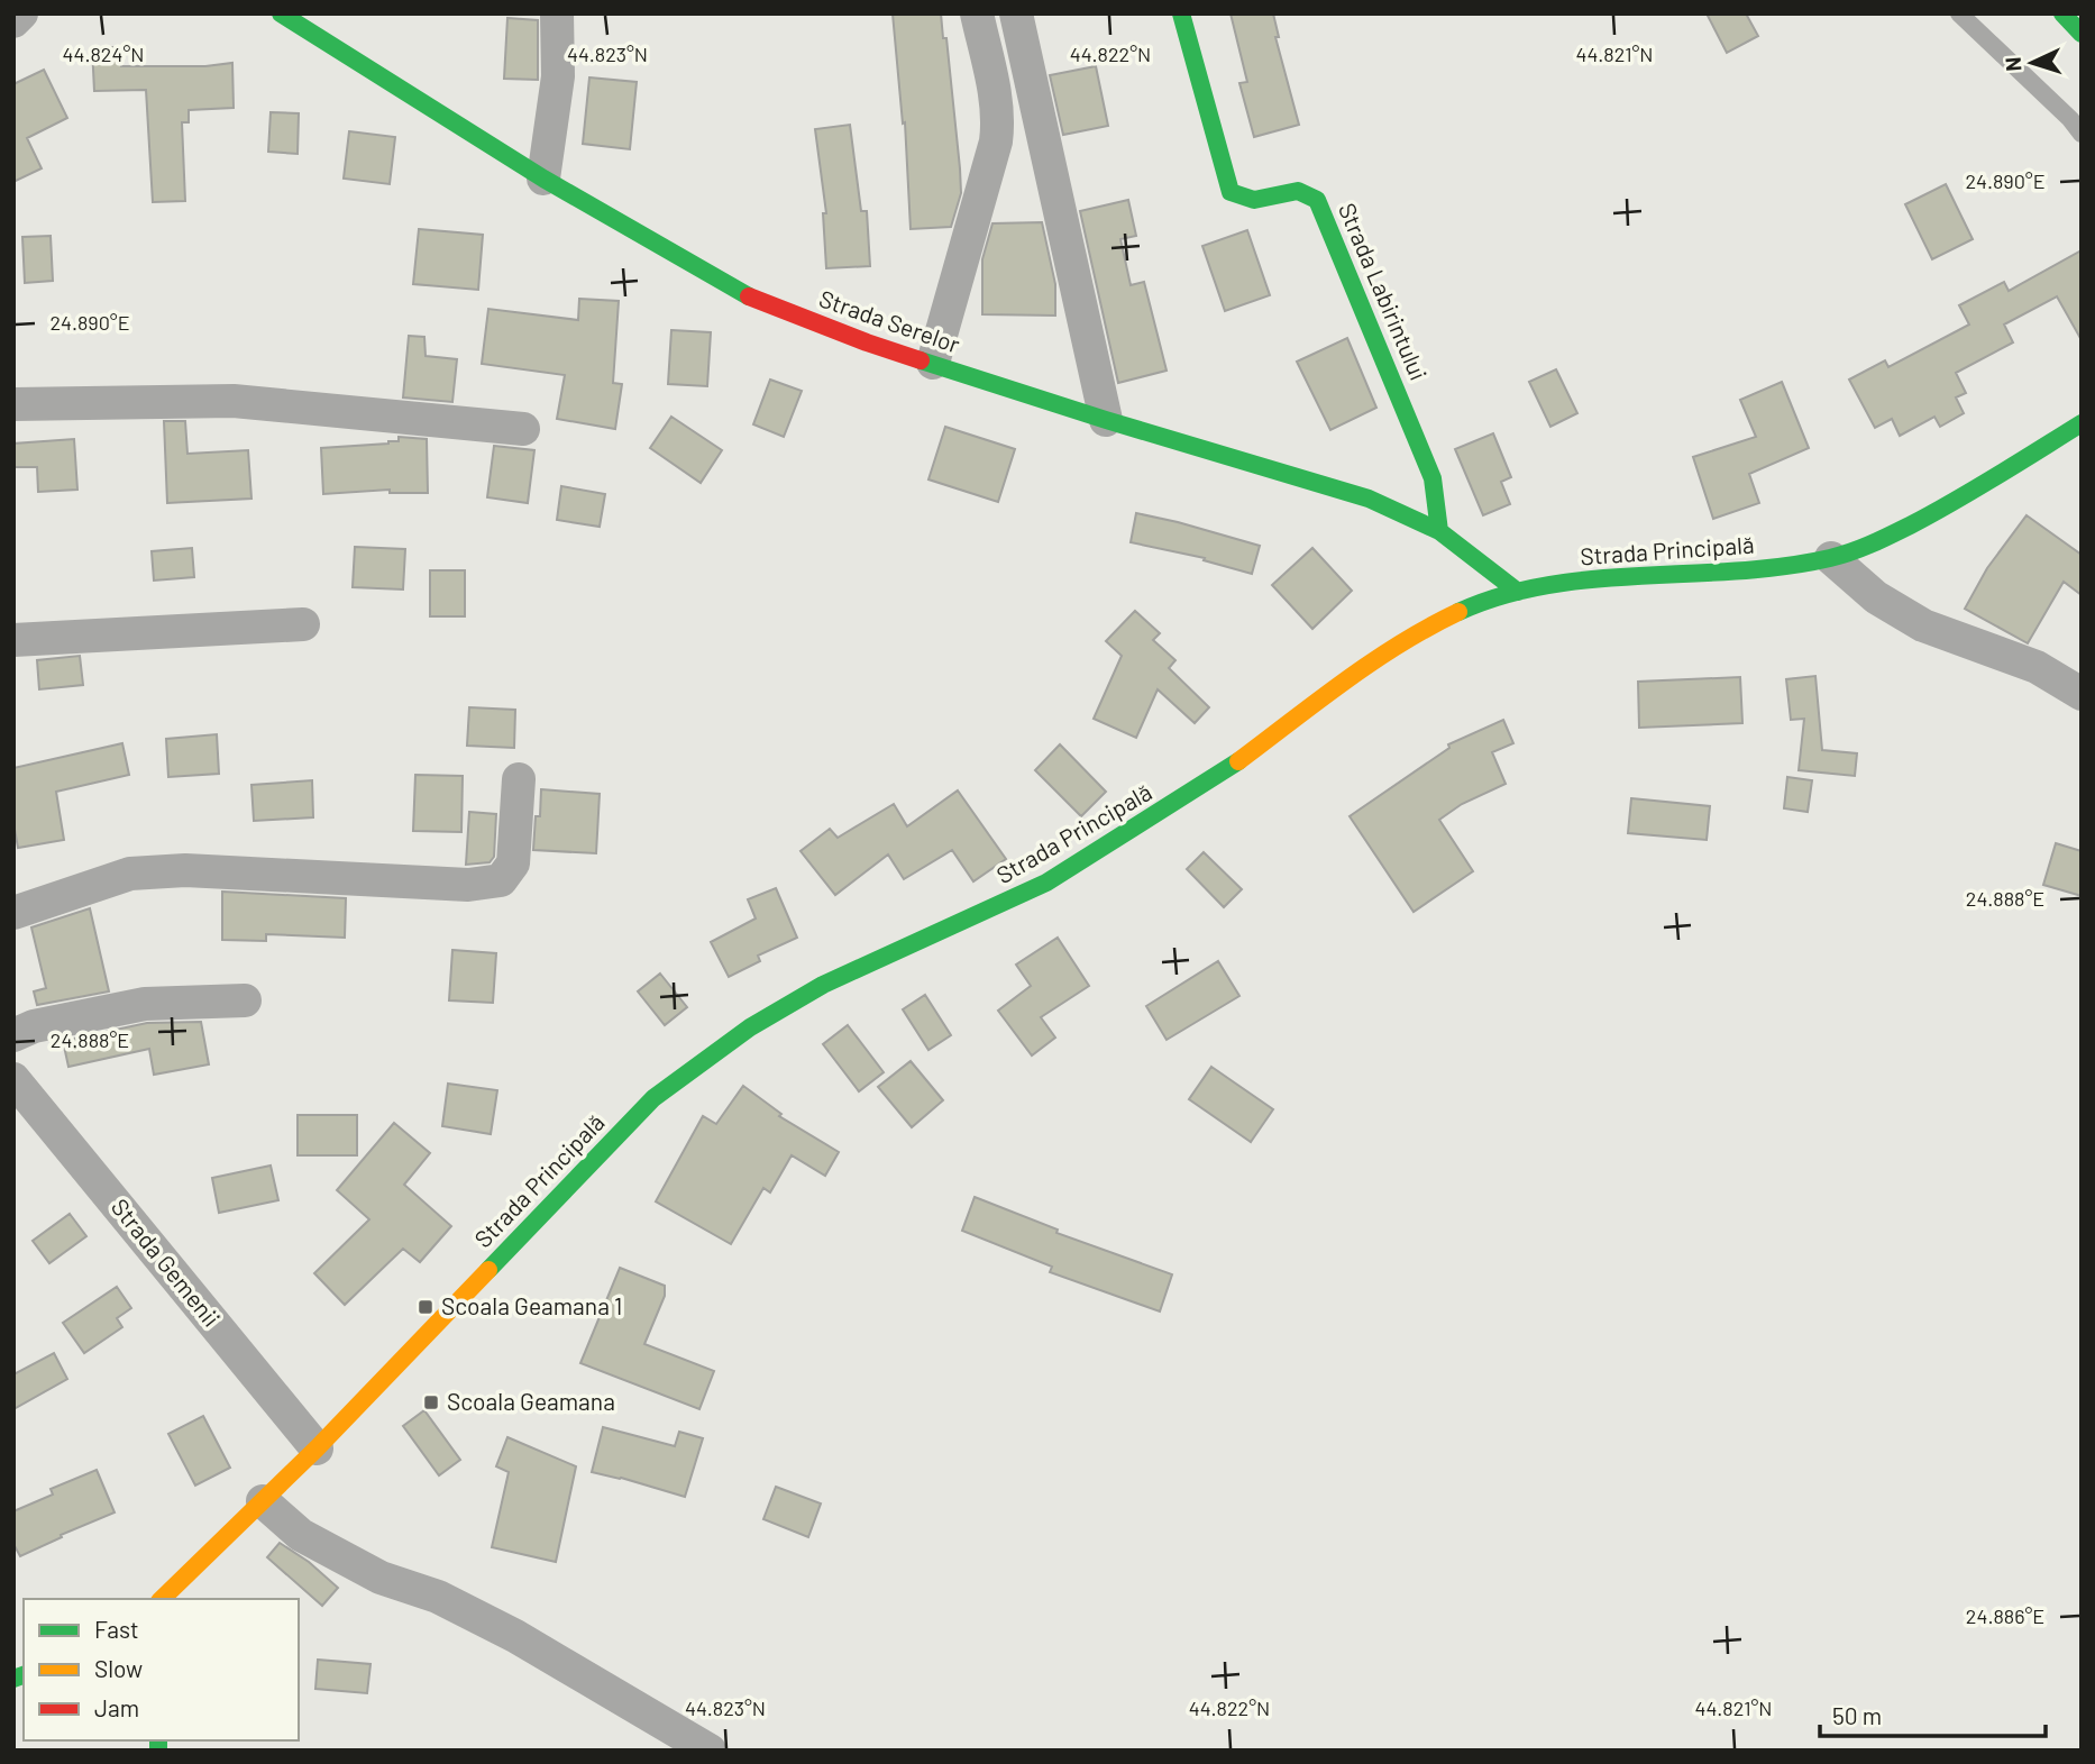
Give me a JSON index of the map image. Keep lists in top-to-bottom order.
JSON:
{
  "streets": {
    "main road": ["Strada Labirintului", "Strada Serelor", "Strada Principală"],
    "street": ["Strada Gemenii"]
  },
  "crossings": [
    ["Strada Labirintului", "Strada Serelor"],
    ["Strada Serelor", "Strada Principală"],
    ["Strada Principală", "Strada Gemenii"]
  ],
  "places": {
    "transit": ["Scoala Geamana 1", "Scoala Geamana"]
  },
  "legend": ["Fast", "Slow", "Jam"],
  "scale_bar": "50 m",
  "north": "left",
  "coordinates": [
    "44.824°N",
    "44.823°N",
    "44.822°N",
    "44.821°N",
    "24.890°E",
    "24.888°E",
    "24.886°E"
  ]
}
